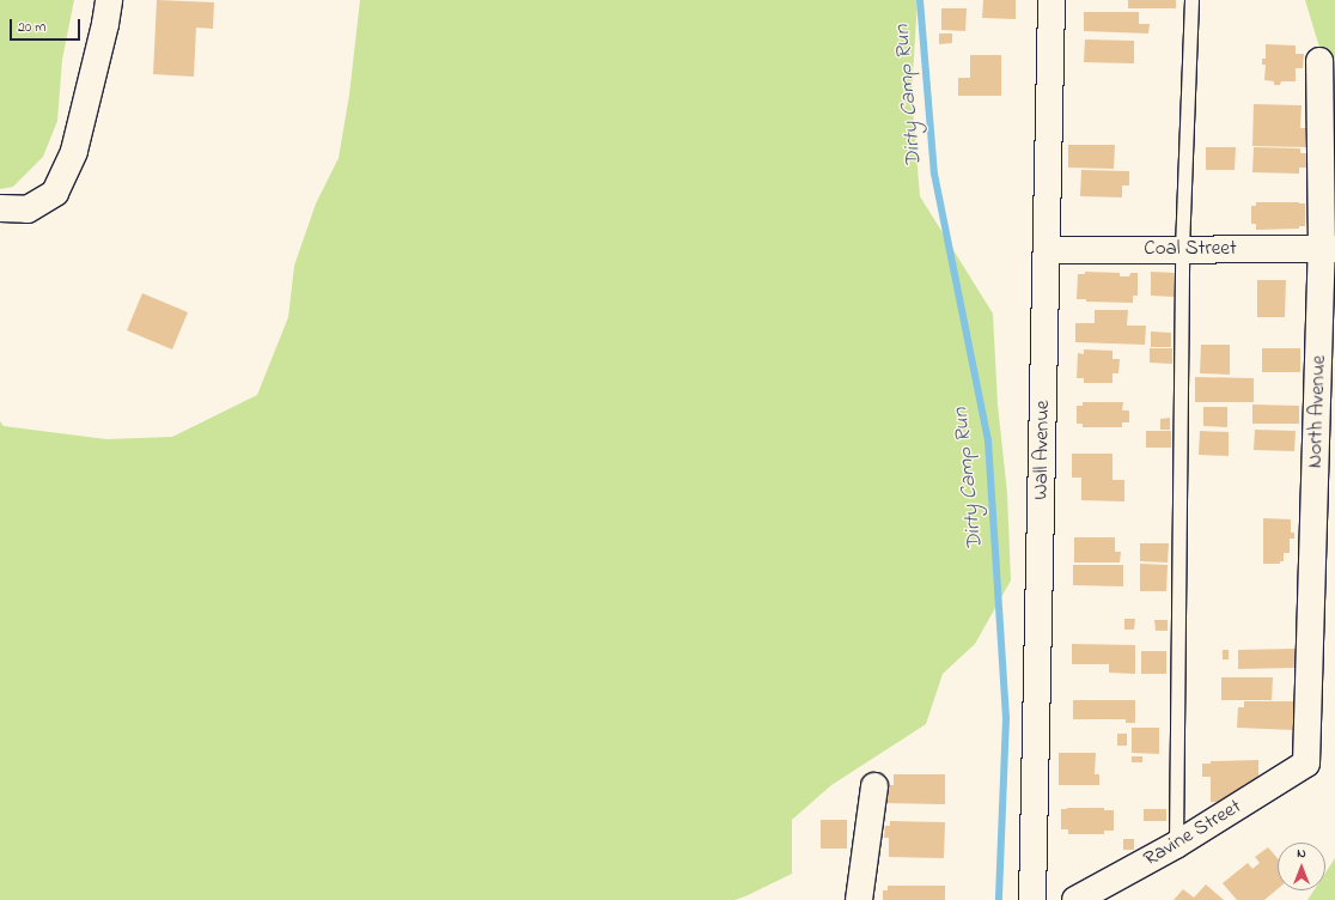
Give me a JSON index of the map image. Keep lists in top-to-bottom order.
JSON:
{
  "streets": {
    "street": [
      "Coal Street",
      "North Avenue",
      "Wall Avenue",
      "Ravine Street"
    ]
  },
  "crossings": [
    ["Coal Street", "North Avenue"],
    ["Coal Street", "Wall Avenue"],
    ["North Avenue", "Ravine Street"]
  ],
  "water": ["Dirty Camp Run"],
  "scale_bar": "20 m",
  "north": "top"
}
